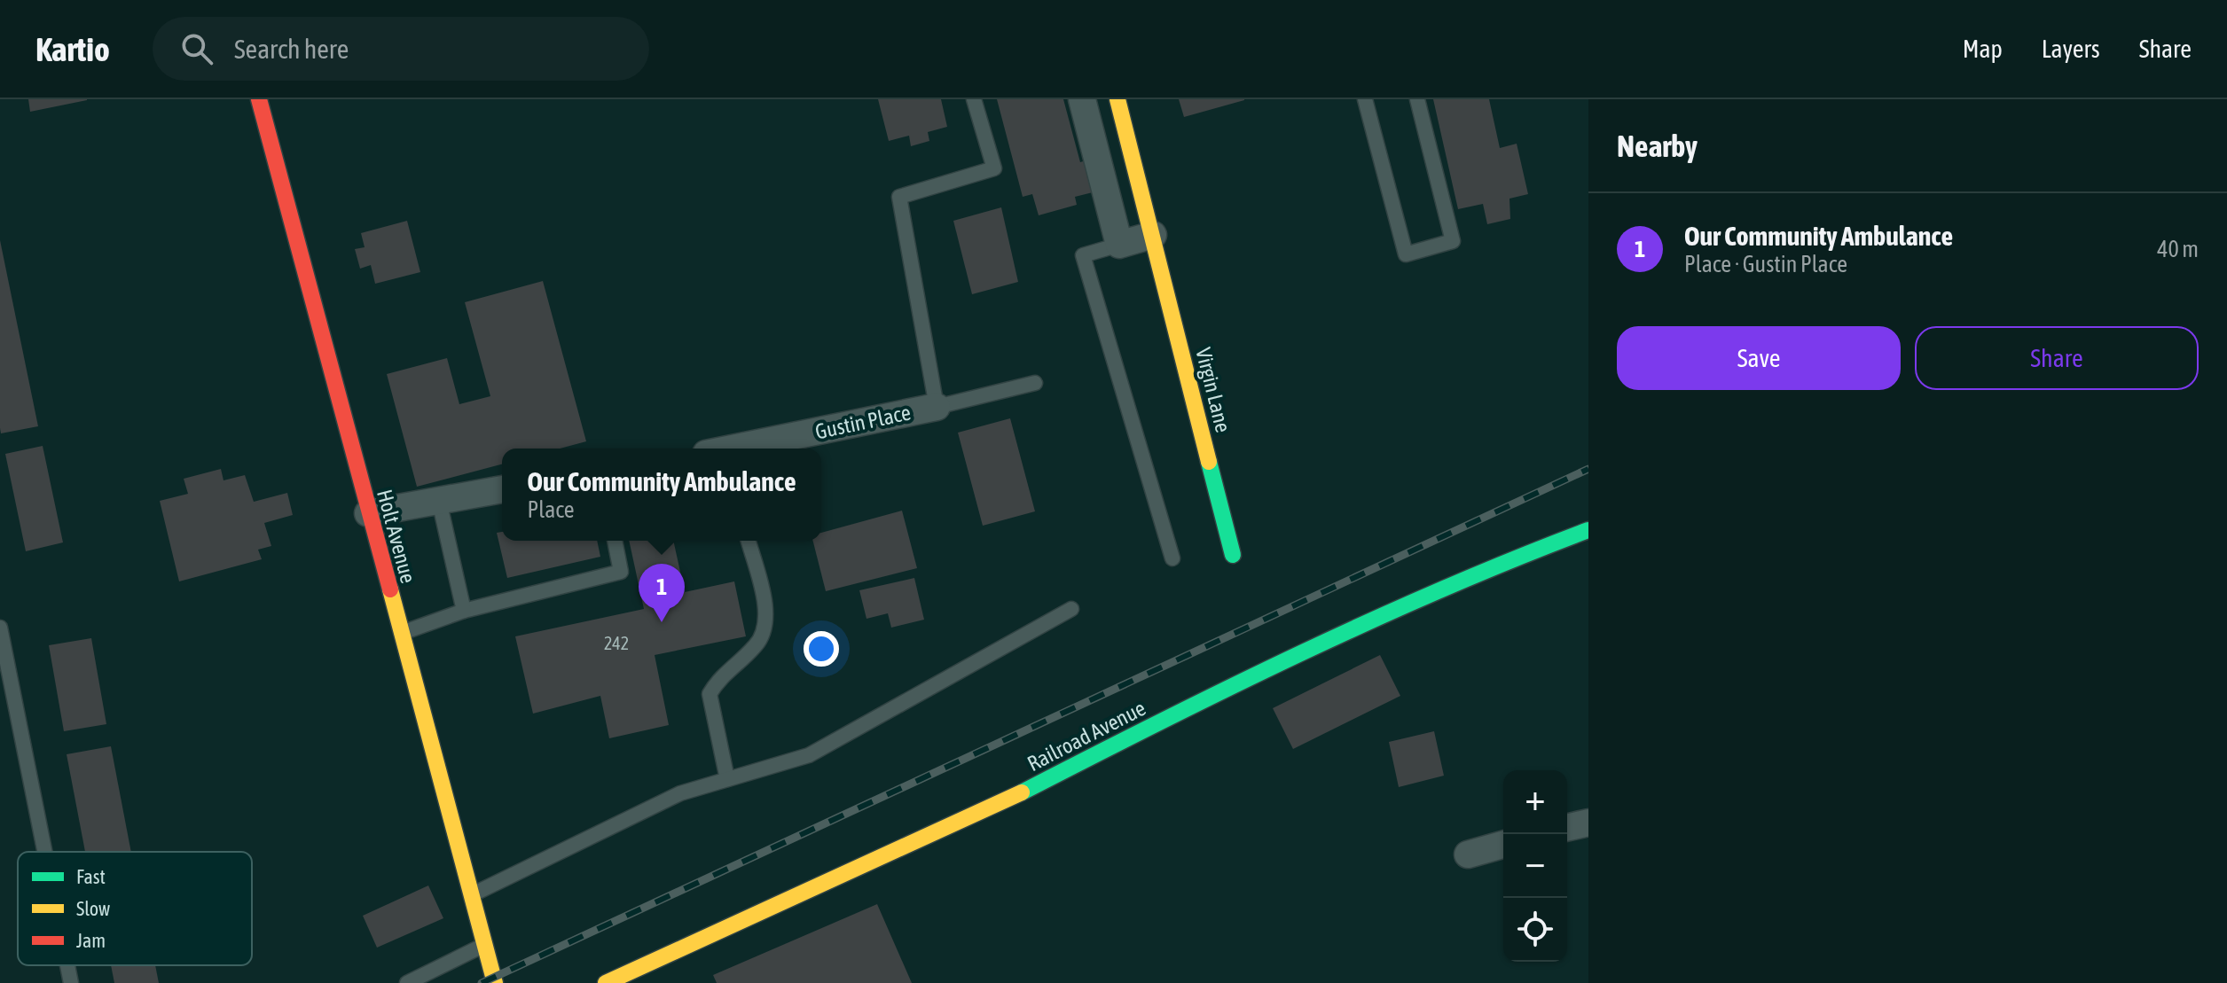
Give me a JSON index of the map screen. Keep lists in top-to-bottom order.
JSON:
{
  "streets": {
    "street": [
      "Virgin Lane",
      "Gustin Place",
      "Holt Avenue",
      "Railroad Avenue"
    ]
  },
  "house_numbers": ["242"],
  "legend": ["Fast", "Slow", "Jam"],
  "page": {
    "header": "Kartio",
    "search": "Search here",
    "nav": ["Map", "Layers", "Share"],
    "heading": "Nearby",
    "list": [
      {
        "mark": "1",
        "name": "Our Community Ambulance",
        "note": "Place · Gustin Place",
        "value": "40 m"
      }
    ],
    "buttons": ["Save", "Share"],
    "popup": ["Our Community Ambulance", "Place"],
    "pins": "1",
    "map_buttons": ["+", "−"]
  }
}
